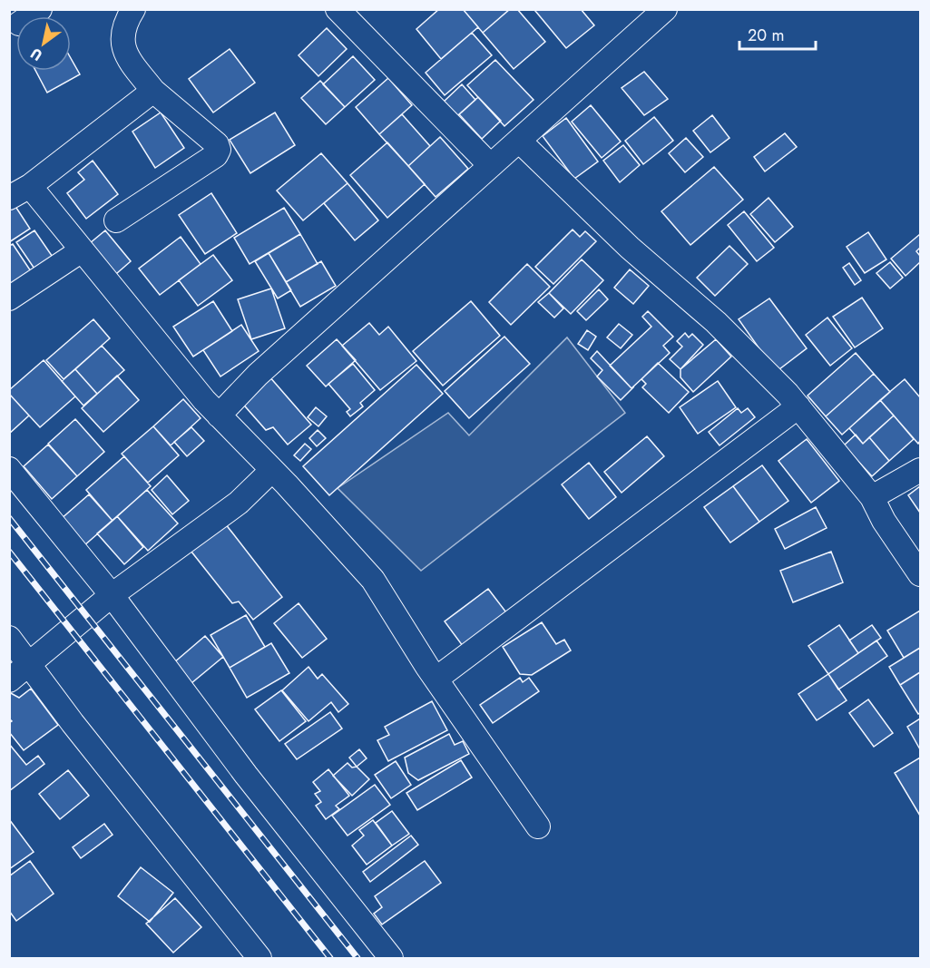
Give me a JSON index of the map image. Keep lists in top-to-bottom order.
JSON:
{
  "scale_bar": "20 m",
  "north": "bottom left"
}
